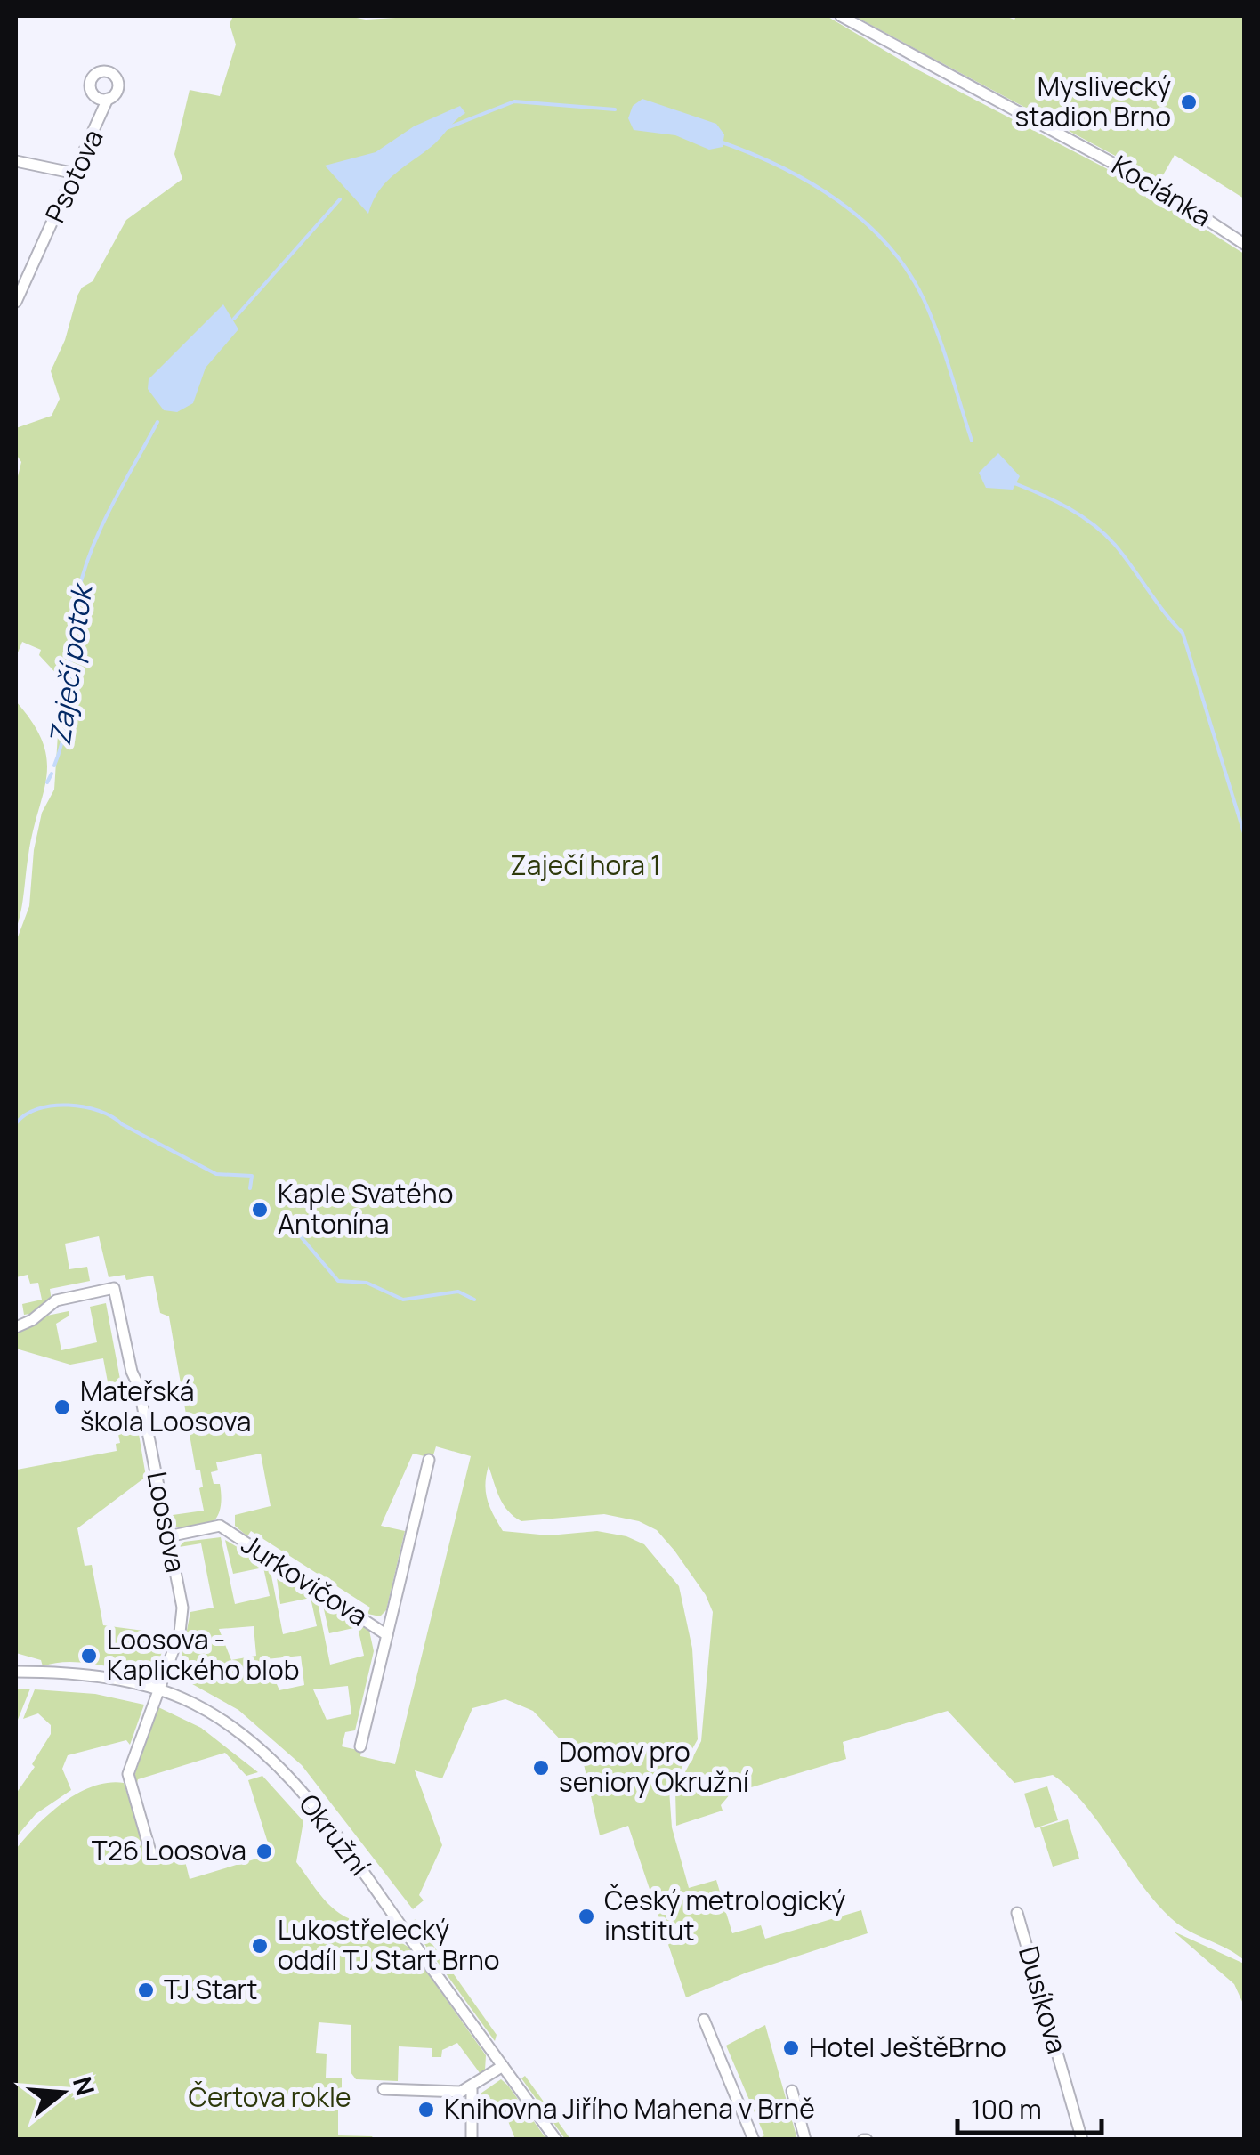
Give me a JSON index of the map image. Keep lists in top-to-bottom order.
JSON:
{
  "streets": {
    "street": [
      "Psotova",
      "Kociánka",
      "Loosova",
      "Jurkovičova",
      "Okružní",
      "Dusíkova"
    ]
  },
  "crossings": [
    ["Loosova", "Jurkovičova"],
    ["Loosova", "Okružní"]
  ],
  "water": ["Zaječí potok"],
  "parks": ["Zaječí hora 1", "Čertova rokle"],
  "places": [
    "Myslivecký stadion Brno",
    "Kaple Svatého Antonína",
    "Mateřská škola Loosova",
    "Loosova - Kaplického blob",
    "Domov pro seniory Okružní",
    "T26 Loosova",
    "Český metrologický institut",
    "Lukostřelecký oddíl TJ Start Brno",
    "TJ Start",
    "Hotel JeštěBrno",
    "Knihovna Jiřího Mahena v Brně"
  ],
  "scale_bar": "100 m",
  "north": "right"
}
